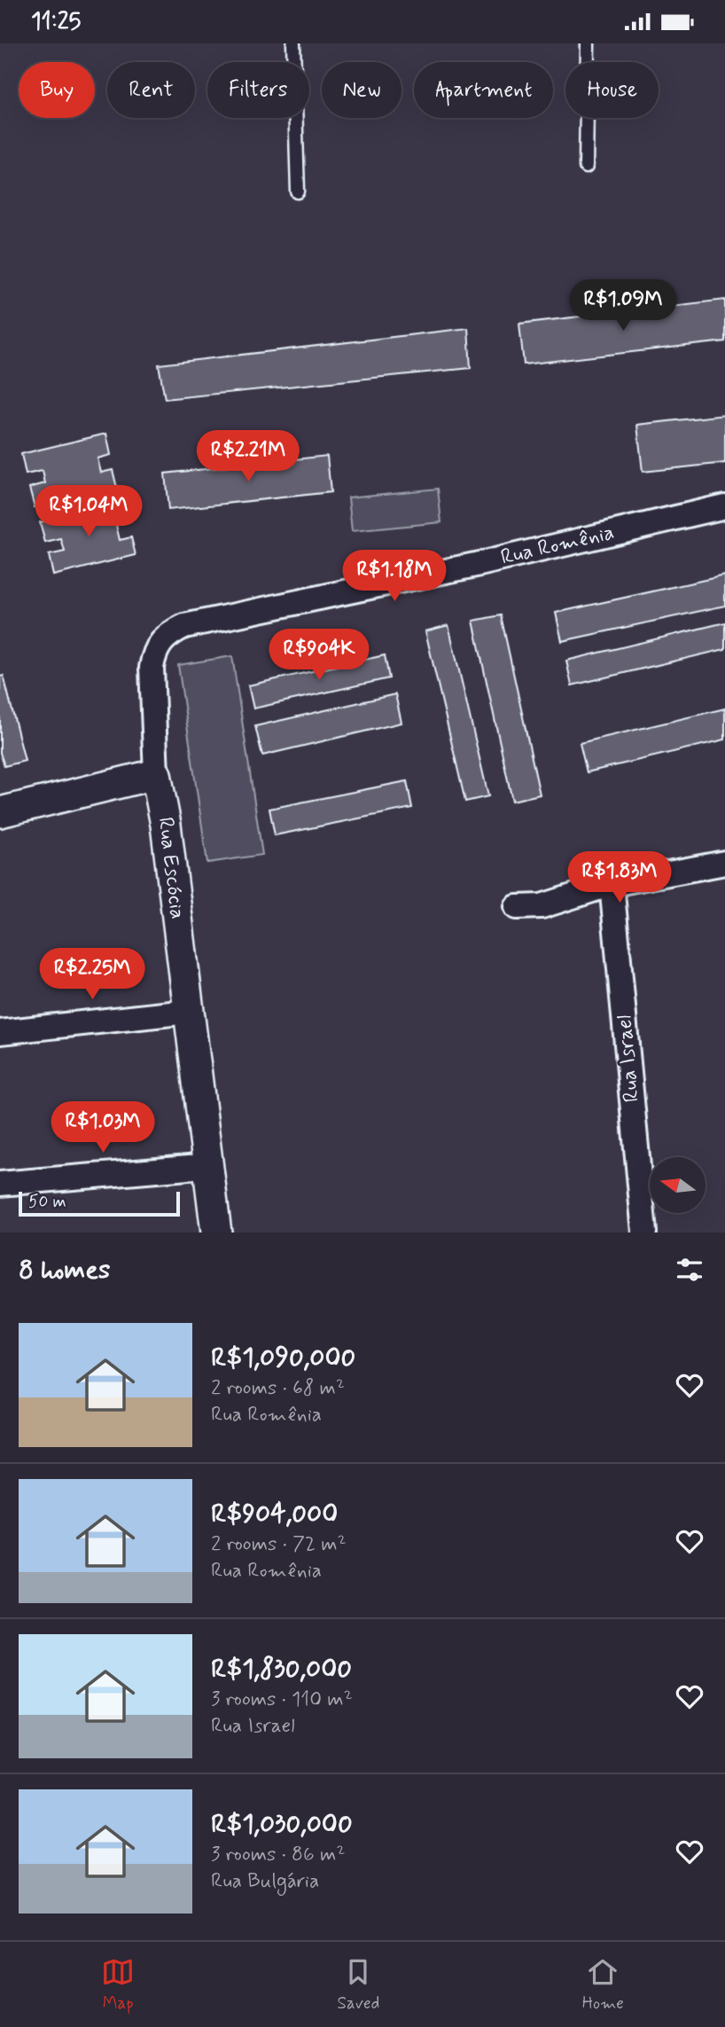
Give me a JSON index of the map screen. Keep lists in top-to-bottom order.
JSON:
{
  "streets": {
    "street": ["Rua Romênia", "Rua Escócia", "Rua Israel"]
  },
  "crossings": [
    ["Rua Romênia", "Rua Escócia"]
  ],
  "scale_bar": "50 m",
  "north": "left",
  "page": {
    "status": "11:25",
    "chip": [
      "Buy",
      "Rent",
      "Filters",
      "New",
      "Apartment",
      "House"
    ],
    "price": [
      "R$1.09M",
      "R$2.21M",
      "R$1.04M",
      "R$1.18M",
      "R$904K",
      "R$1.83M",
      "R$2.25M",
      "R$1.03M"
    ],
    "scale": "50 m",
    "heading": "8 homes",
    "list": [
      {
        "name": "R$1,090,000",
        "note": "2 rooms · 68 m² · Rua Romênia"
      },
      {
        "name": "R$904,000",
        "note": "2 rooms · 72 m² · Rua Romênia"
      },
      {
        "name": "R$1,830,000",
        "note": "3 rooms · 110 m² · Rua Israel"
      },
      {
        "name": "R$1,030,000",
        "note": "3 rooms · 86 m² · Rua Bulgária"
      }
    ],
    "tabs": ["Map", "Saved", "Home"]
  }
}
